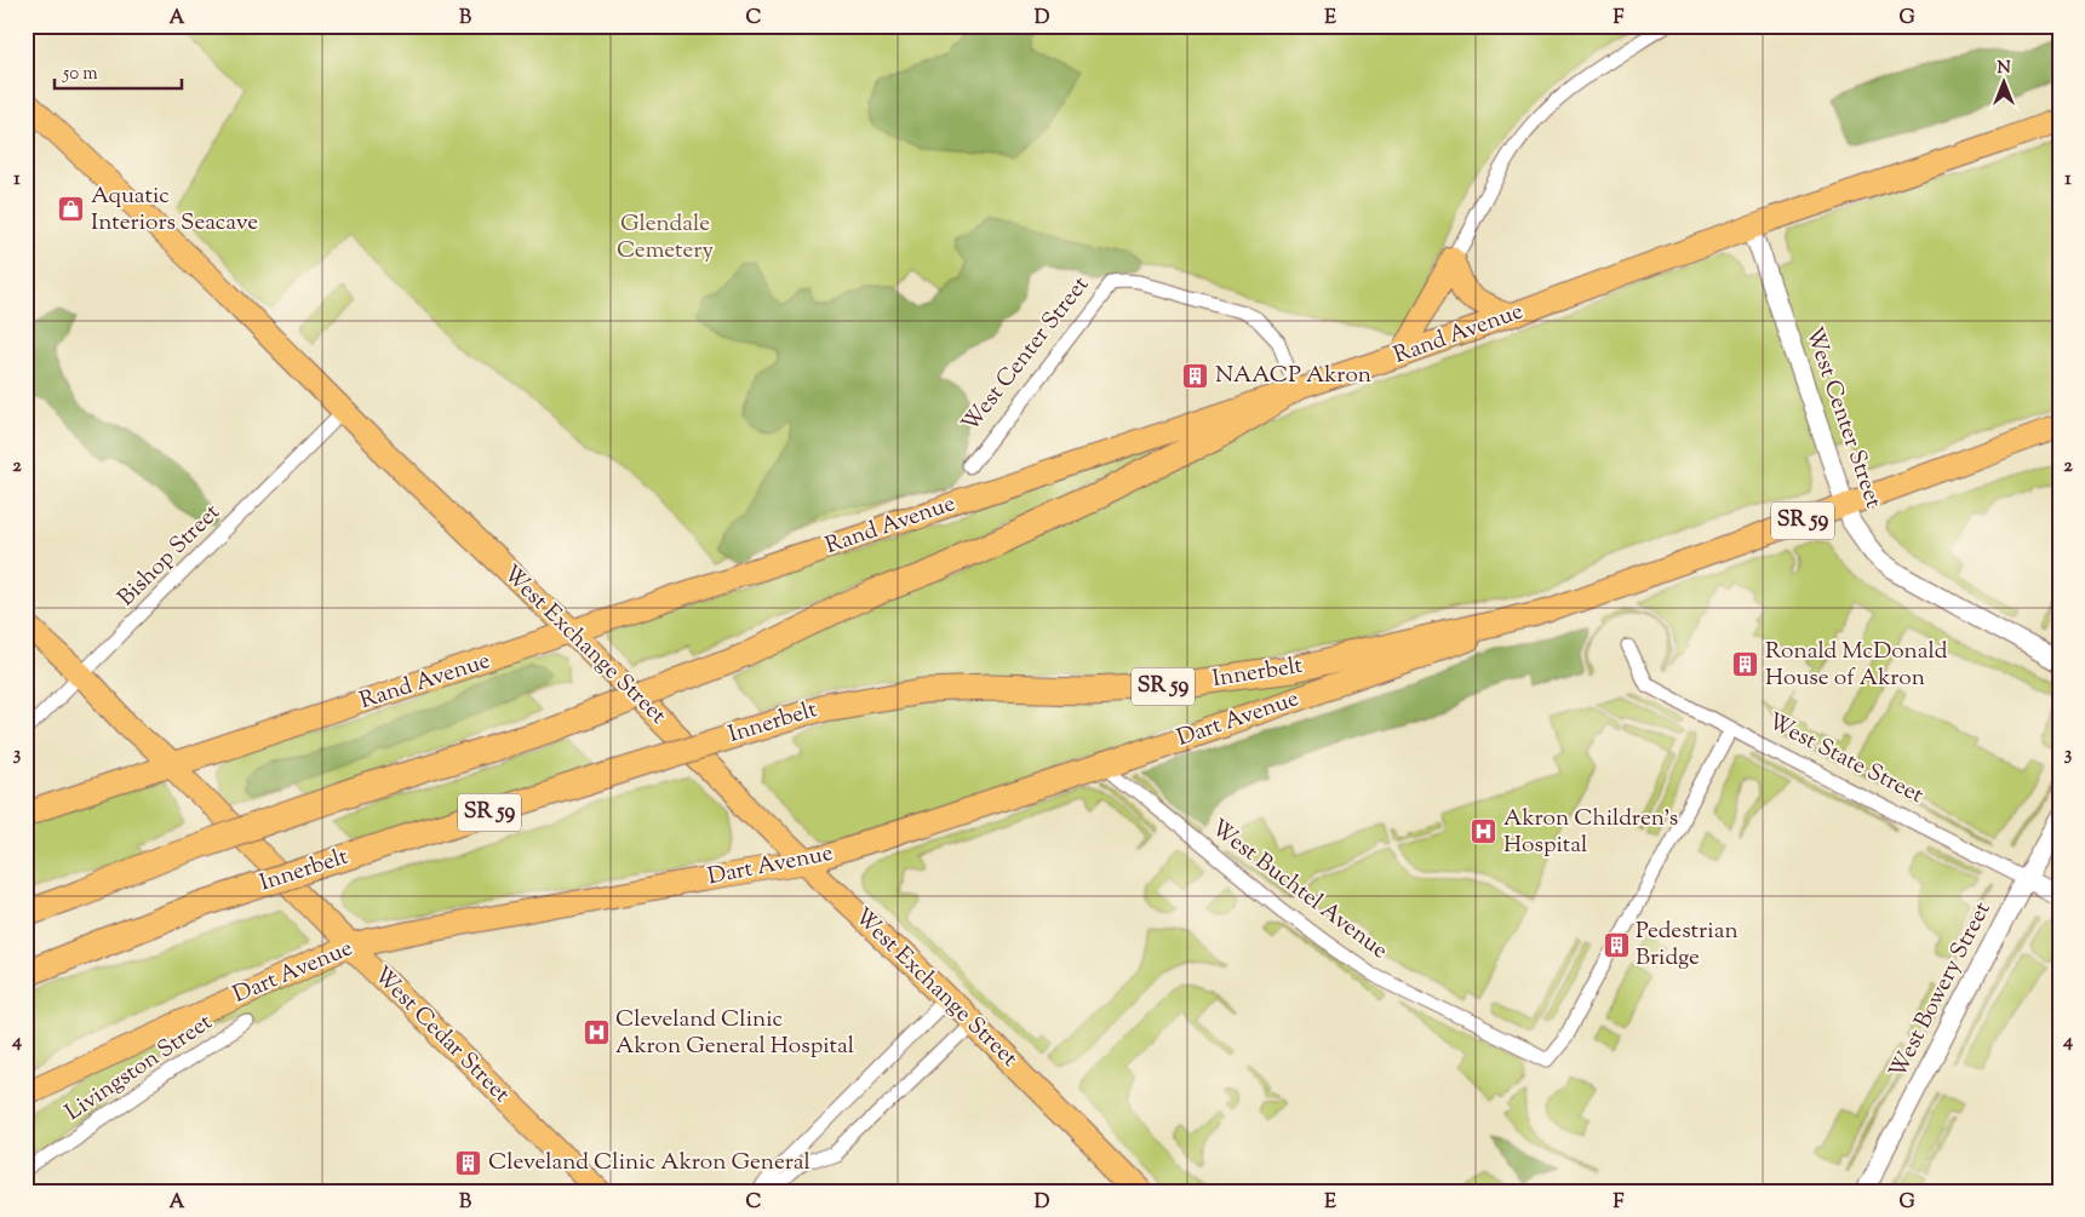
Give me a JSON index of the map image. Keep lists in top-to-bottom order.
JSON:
{
  "streets": {
    "highway": ["SR 59", "Innerbelt"],
    "main road": [
      "Rand Avenue",
      "West Exchange Street",
      "Dart Avenue",
      "West Cedar Street"
    ],
    "street": [
      "West Center Street",
      "Bishop Street",
      "West State Street",
      "West Buchtel Avenue",
      "West Bowery Street",
      "Livingston Street"
    ]
  },
  "crossings": [
    ["Rand Avenue", "West Center Street"],
    ["Rand Avenue", "SR 59"],
    ["Rand Avenue", "West Exchange Street"],
    ["Rand Avenue", "West Cedar Street"],
    ["West Center Street", "SR 59"],
    ["SR 59", "Innerbelt"],
    ["SR 59", "Dart Avenue"],
    ["Bishop Street", "West Exchange Street"],
    ["Bishop Street", "West Cedar Street"],
    ["West Exchange Street", "Dart Avenue"],
    ["Innerbelt", "Dart Avenue"],
    ["Dart Avenue", "West Buchtel Avenue"],
    ["Dart Avenue", "West Cedar Street"],
    ["West State Street", "West Buchtel Avenue"],
    ["West State Street", "West Bowery Street"]
  ],
  "parks": ["Glendale Cemetery"],
  "places": {
    "shop": ["Aquatic Interiors Seacave"],
    "building": [
      "NAACP Akron",
      "Ronald McDonald House of Akron",
      "Pedestrian Bridge",
      "Cleveland Clinic Akron General"
    ],
    "hospital": ["Akron Children's Hospital", "Cleveland Clinic Akron General Hospital"]
  },
  "scale_bar": "50 m",
  "north": "top",
  "grid": {
    "columns": [
      "A",
      "B",
      "C",
      "D",
      "E",
      "F",
      "G"
    ],
    "rows": [
      "1",
      "2",
      "3",
      "4"
    ]
  }
}
